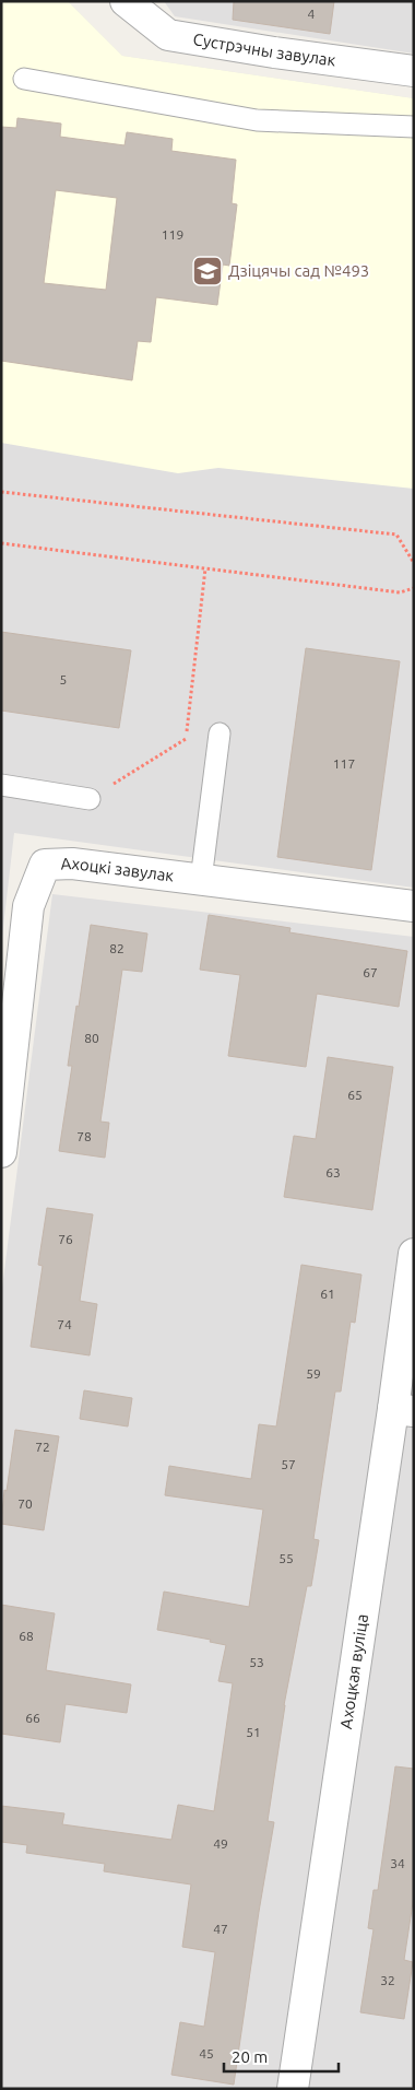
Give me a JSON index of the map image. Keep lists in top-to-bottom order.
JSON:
{
  "streets": {
    "street": ["Сустрэчны завулак", "Ахоцкі завулак", "Ахоцкая вуліца"]
  },
  "places": {
    "school or university": ["Дзіцячы сад №493"]
  },
  "house_numbers": [
    "4",
    "119",
    "5",
    "117",
    "82",
    "67",
    "80",
    "65",
    "78",
    "63",
    "76",
    "61",
    "74",
    "59",
    "72",
    "57",
    "70",
    "55",
    "68",
    "53",
    "66",
    "51",
    "49",
    "34",
    "47",
    "32",
    "45"
  ],
  "scale_bar": "20 m"
}
